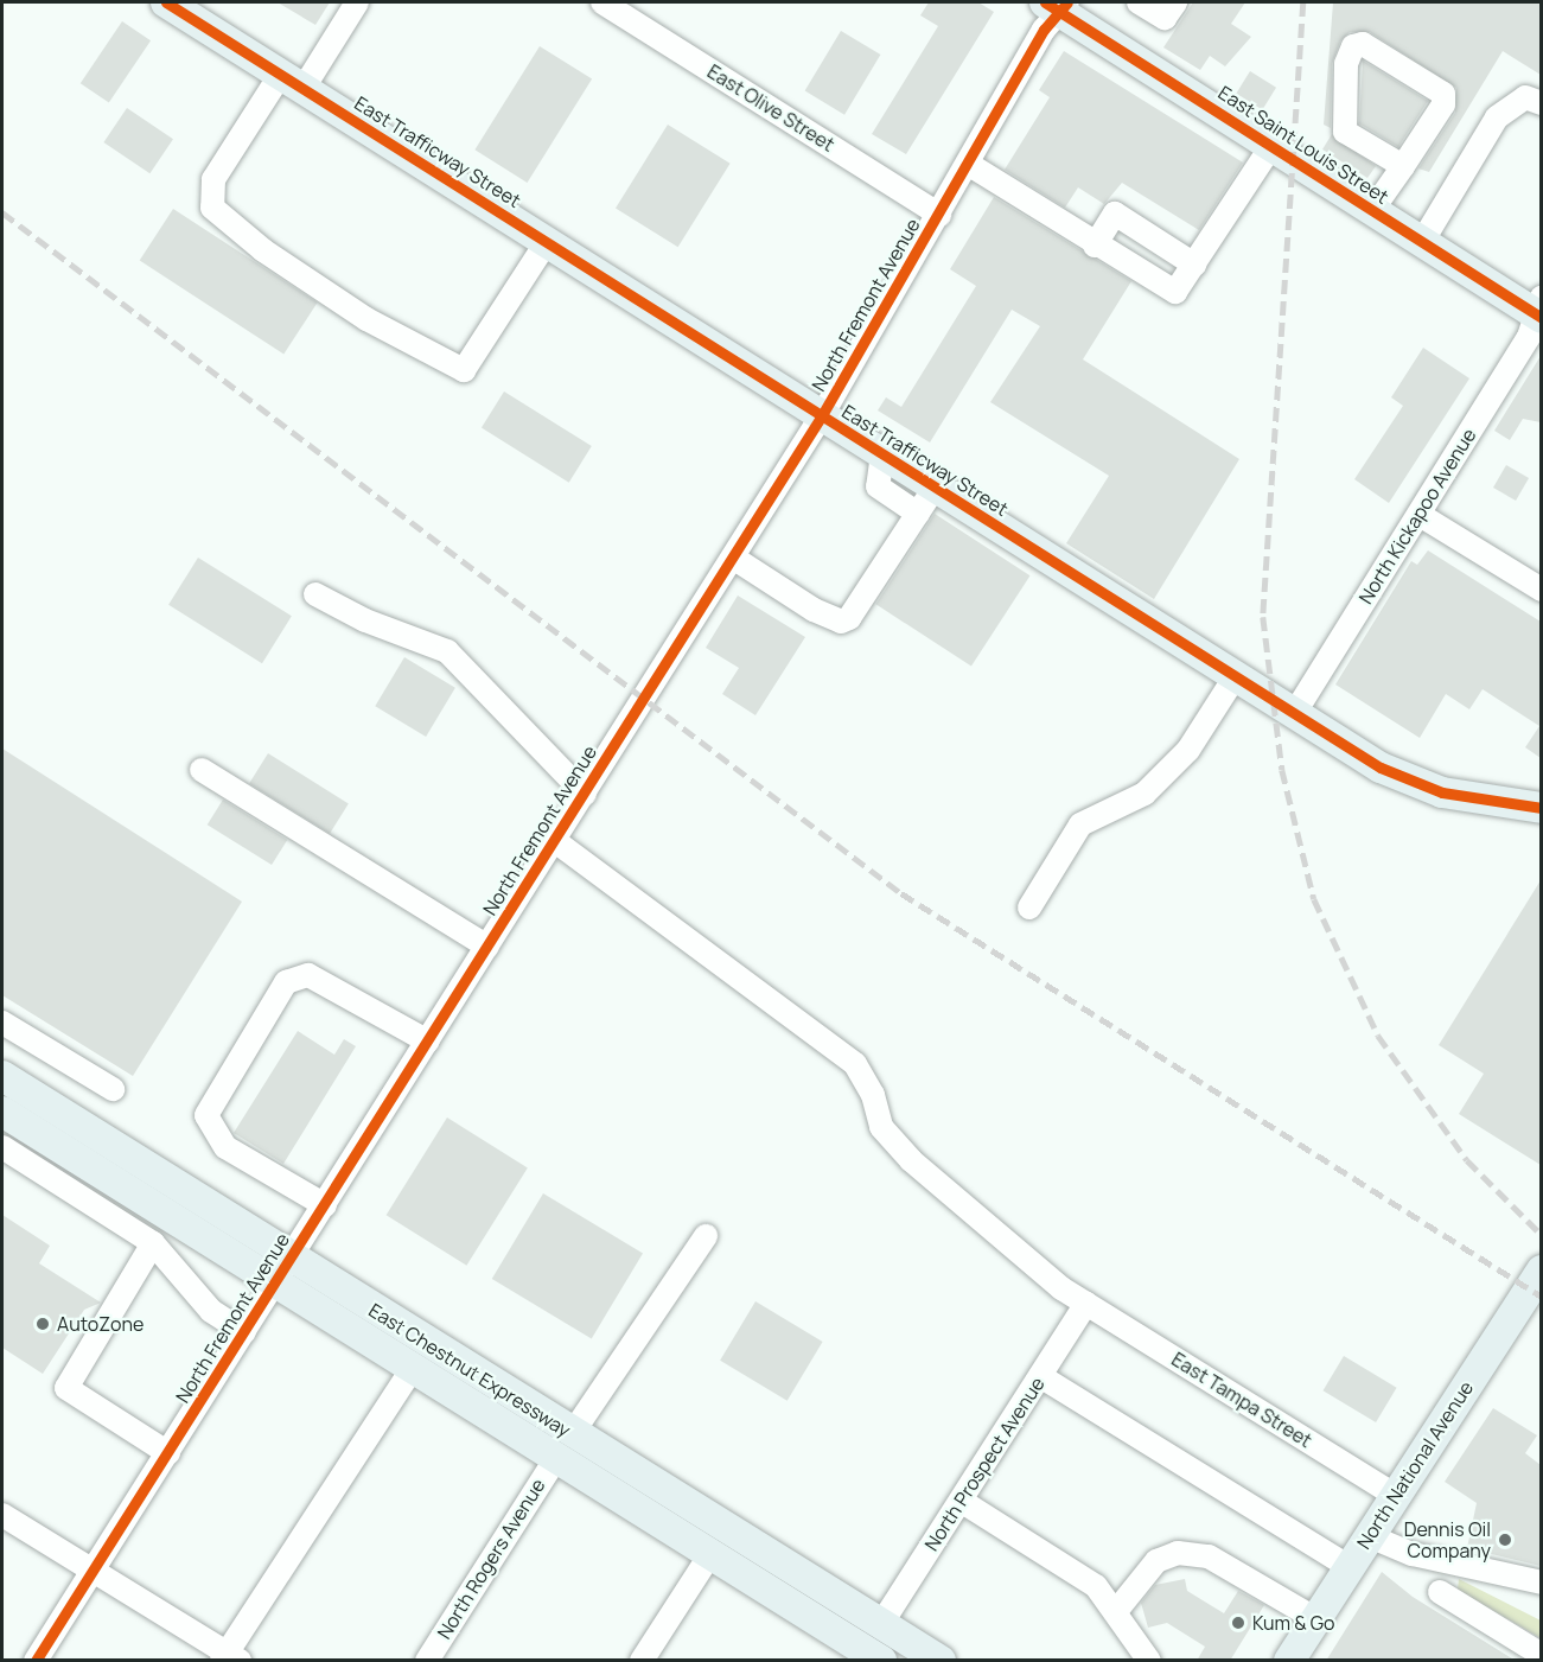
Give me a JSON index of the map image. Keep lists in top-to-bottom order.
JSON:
{
  "streets": {
    "main road": [
      "East Saint Louis Street",
      "East Trafficway Street",
      "East Chestnut Expressway",
      "North National Avenue"
    ],
    "street": [
      "East Olive Street",
      "North Fremont Avenue",
      "North Kickapoo Avenue",
      "East Tampa Street",
      "North Prospect Avenue",
      "North Rogers Avenue"
    ]
  },
  "crossings": [
    ["East Olive Street", "North Fremont Avenue"],
    ["East Saint Louis Street", "North Fremont Avenue"],
    ["East Saint Louis Street", "North Kickapoo Avenue"],
    ["East Trafficway Street", "North Fremont Avenue"],
    ["East Trafficway Street", "North Kickapoo Avenue"],
    ["North Fremont Avenue", "East Chestnut Expressway"],
    ["North Fremont Avenue", "East Tampa Street"],
    ["East Chestnut Expressway", "North Prospect Avenue"],
    ["East Chestnut Expressway", "North Rogers Avenue"],
    ["East Tampa Street", "North Prospect Avenue"],
    ["East Tampa Street", "North National Avenue"]
  ],
  "places": ["AutoZone", "Dennis Oil Company", "Kum & Go"]
}
